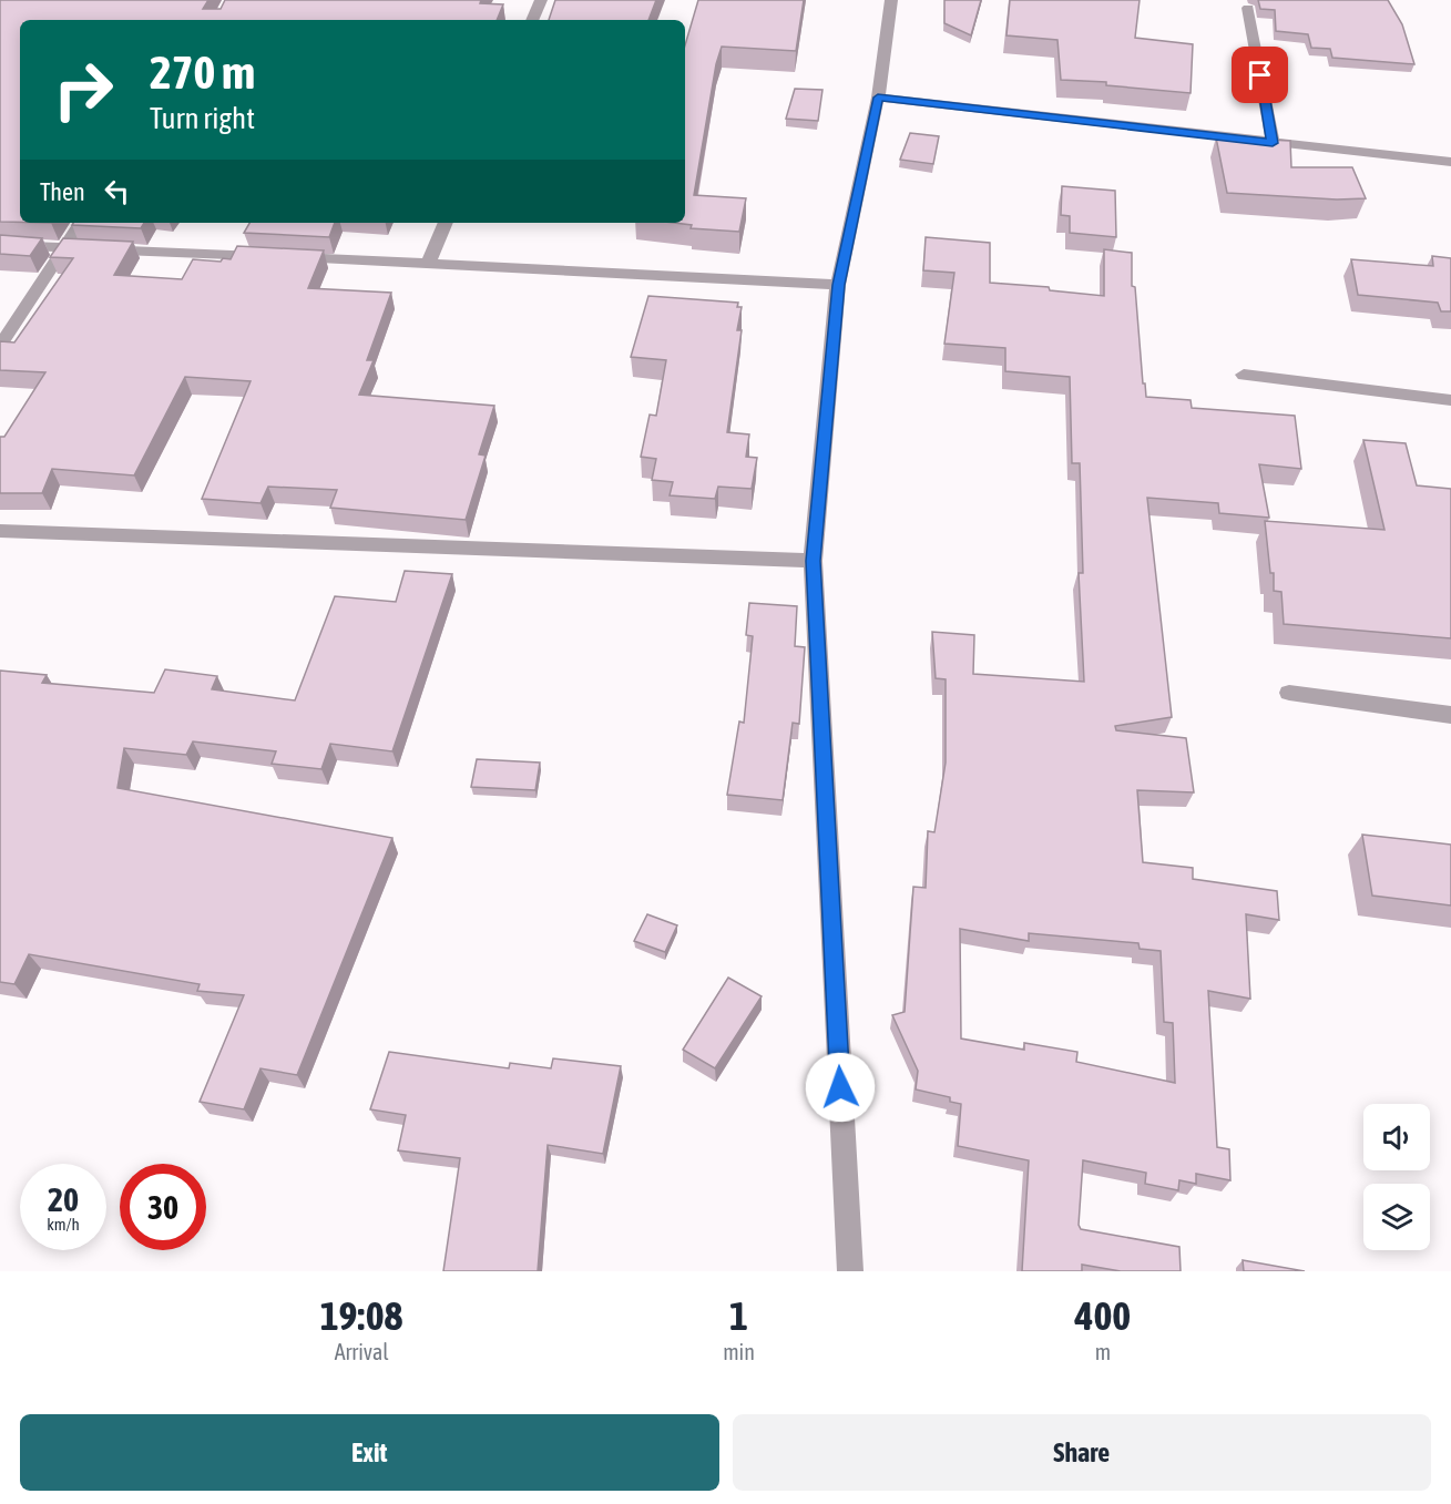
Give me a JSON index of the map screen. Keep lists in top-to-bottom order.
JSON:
{
  "page": {
    "turn": ["270 m", "Turn right"],
    "then": "Then",
    "speed": "20 km/h",
    "limit": "30",
    "eta": [
      "19:08",
      "Arrival",
      "1",
      "min",
      "400",
      "m"
    ],
    "buttons": ["Exit", "Share"]
  }
}
